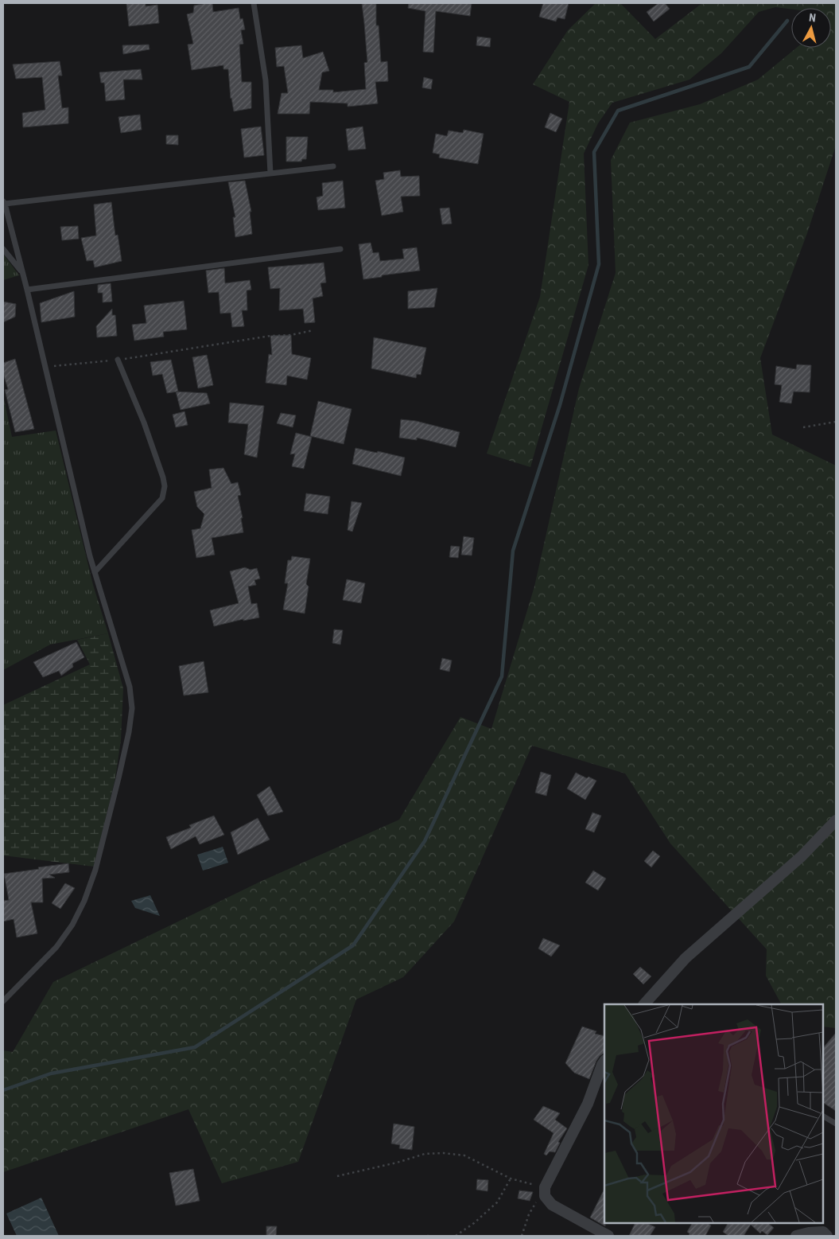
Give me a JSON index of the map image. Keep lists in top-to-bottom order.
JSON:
{
  "north": "top"
}
